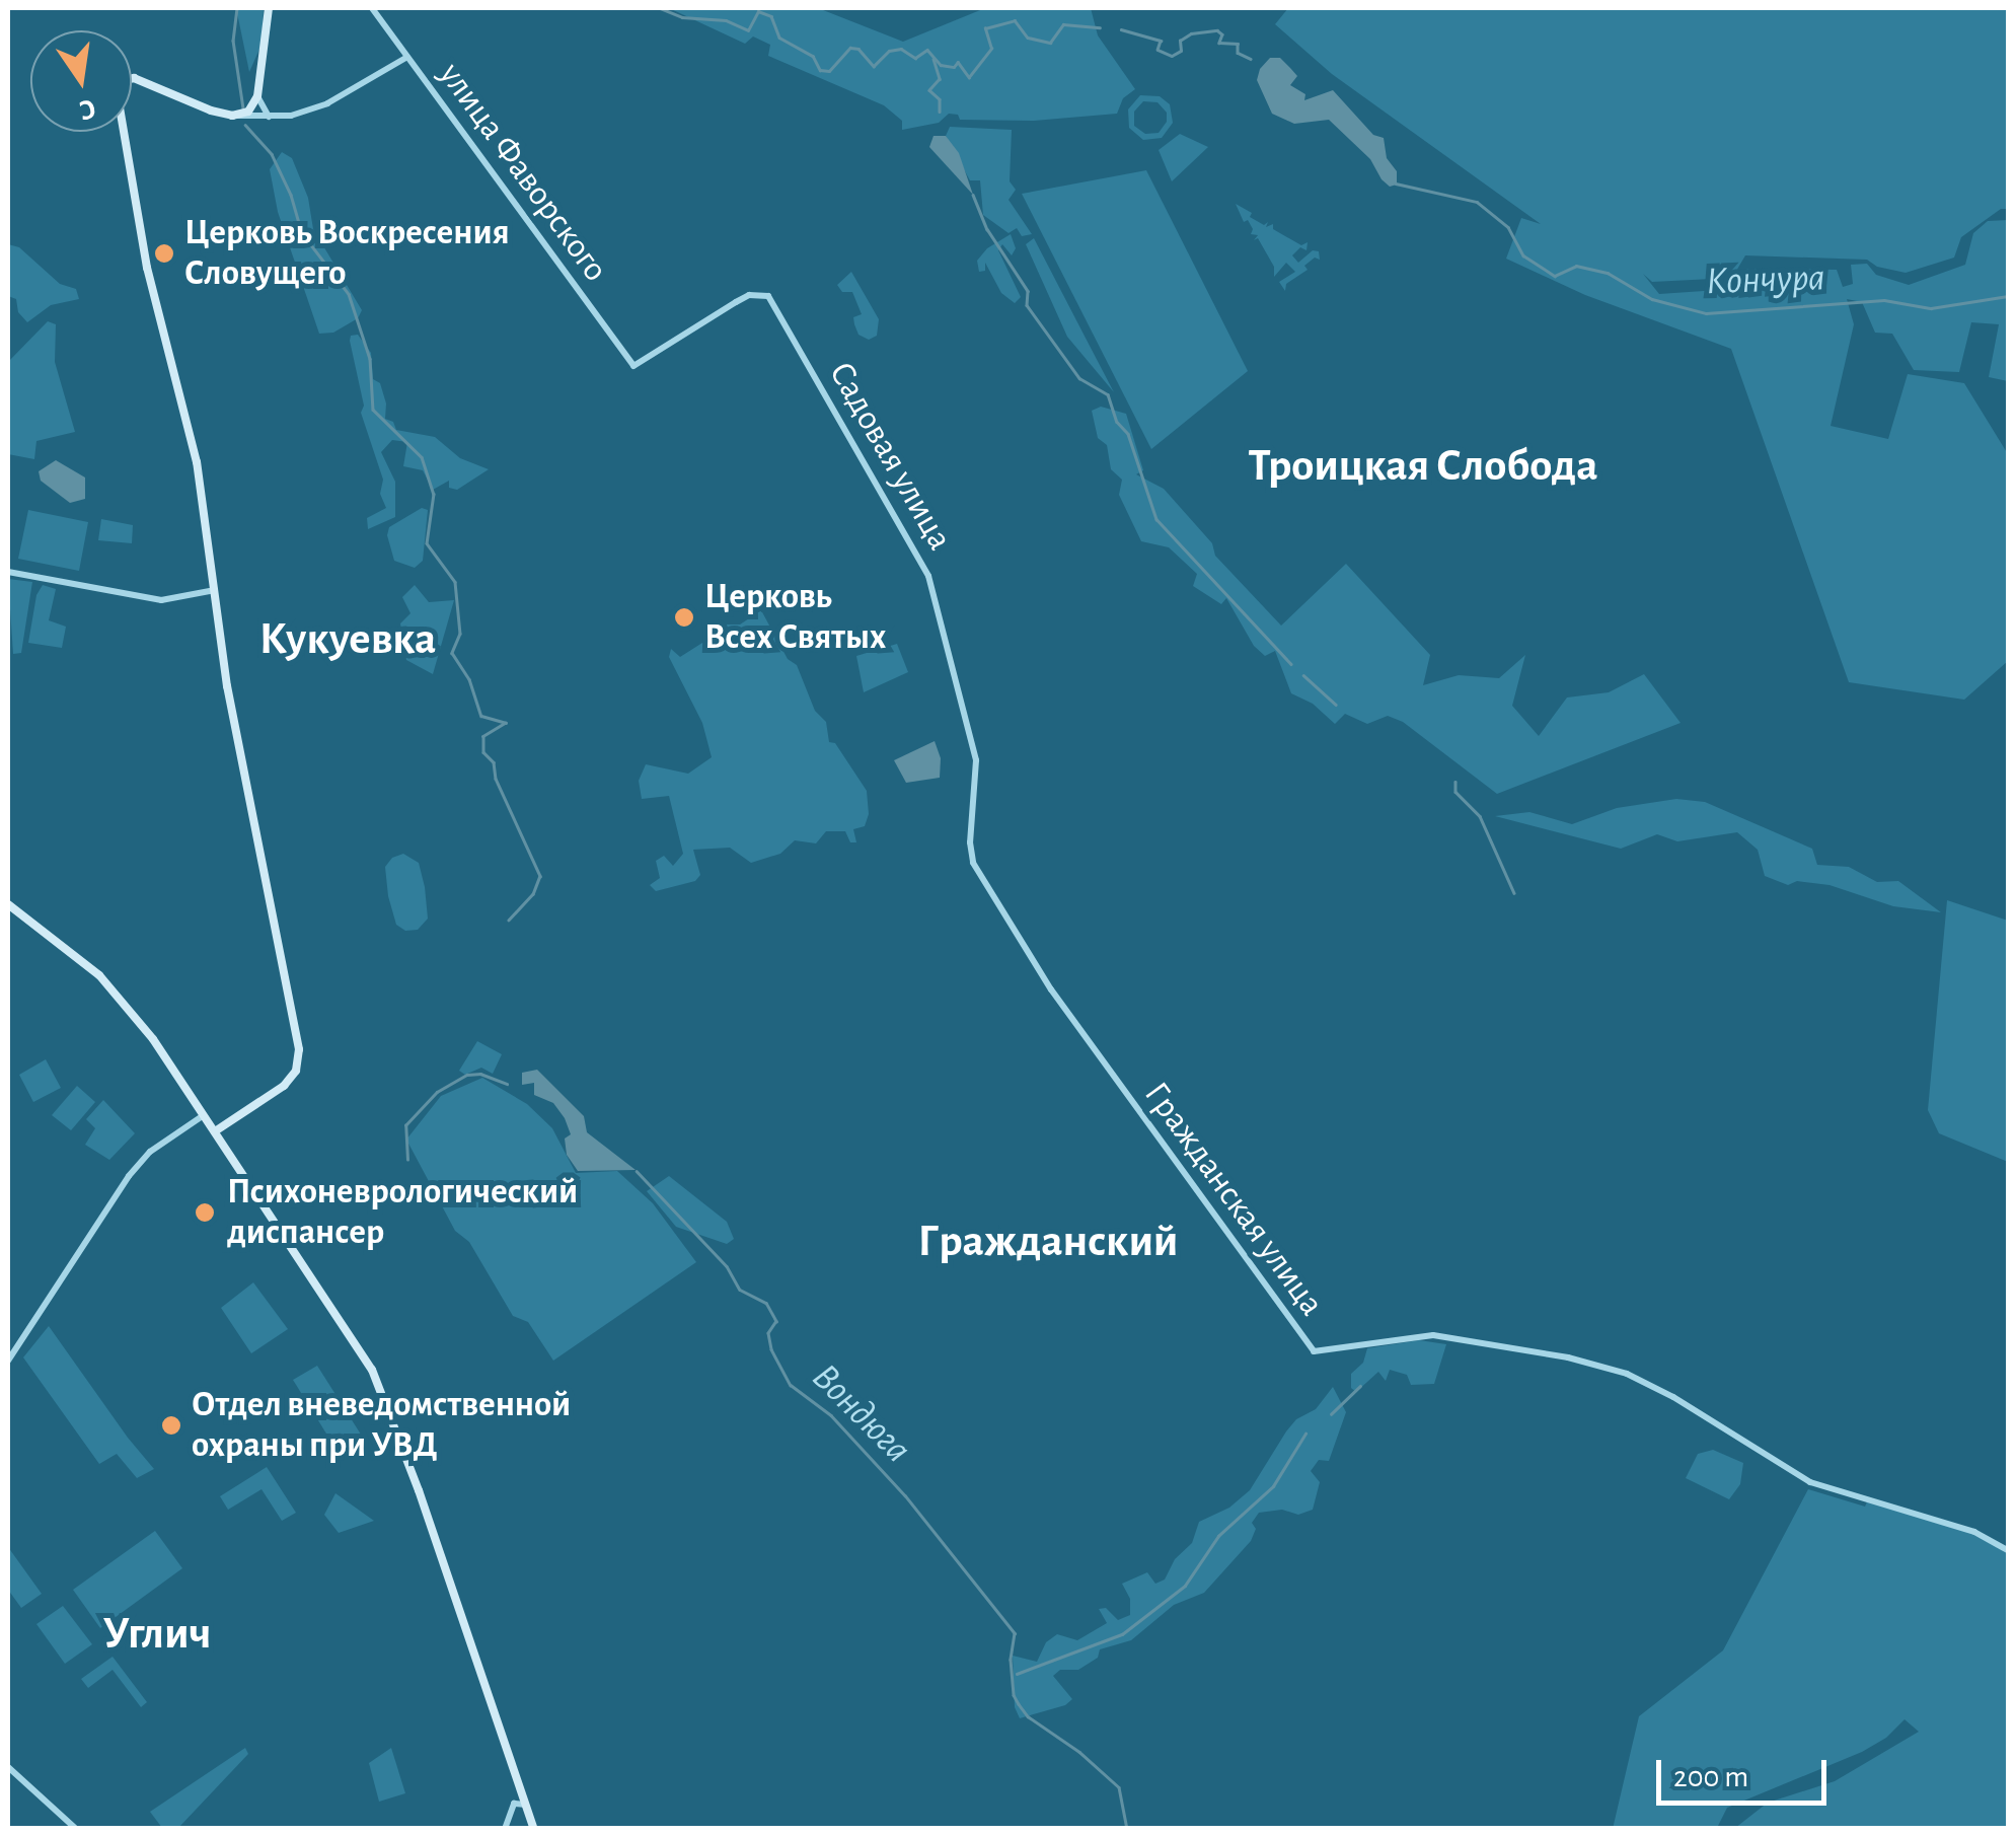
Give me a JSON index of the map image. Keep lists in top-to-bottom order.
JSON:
{
  "streets": {
    "street": ["улица Фаворского", "Садовая улица", "Гражданская улица"]
  },
  "crossings": [
    ["улица Фаворского", "Садовая улица"],
    ["Садовая улица", "Гражданская улица"]
  ],
  "districts": [
    "Троицкая Слобода",
    "Кукуевка",
    "Гражданский",
    "Углич"
  ],
  "water": ["Кончура", "Вондюга"],
  "places": [
    "Церковь Воскресения Словущего",
    "Церковь Всех Святых",
    "Психоневрологический диспансер",
    "Отдел вневедомственной охраны при УВД"
  ],
  "scale_bar": "200 m",
  "north": "bottom"
}
